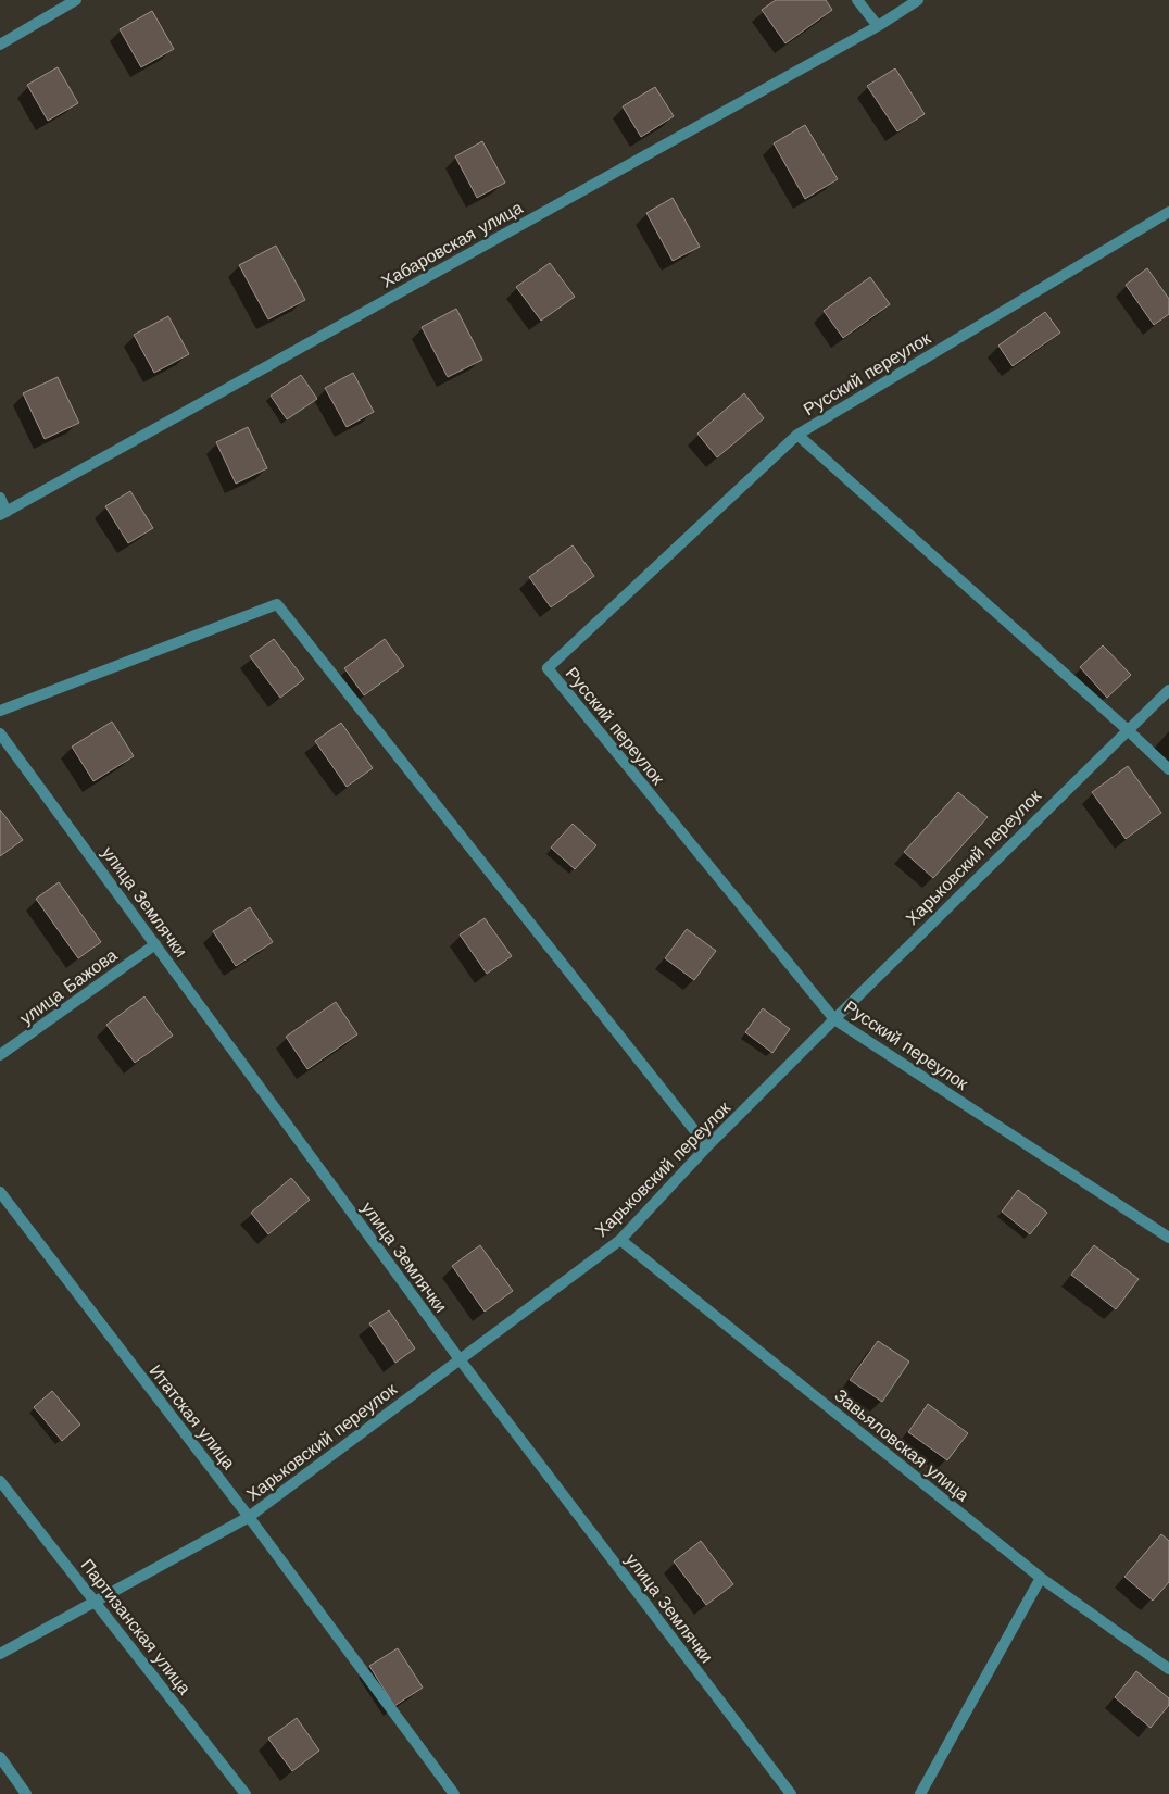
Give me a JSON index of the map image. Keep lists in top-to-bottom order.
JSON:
{
  "streets": {
    "street": [
      "Хабаровская улица",
      "Русский переулок",
      "Харьковский переулок",
      "улица Землячки",
      "улица Бажова",
      "Итатская улица",
      "Завьяловская улица",
      "Партизанская улица"
    ]
  },
  "crossings": [
    ["Русский переулок", "Харьковский переулок"],
    ["Харьковский переулок", "улица Землячки"],
    ["Харьковский переулок", "Итатская улица"],
    ["Харьковский переулок", "Завьяловская улица"],
    ["Харьковский переулок", "Партизанская улица"],
    ["улица Землячки", "улица Бажова"]
  ]
}
